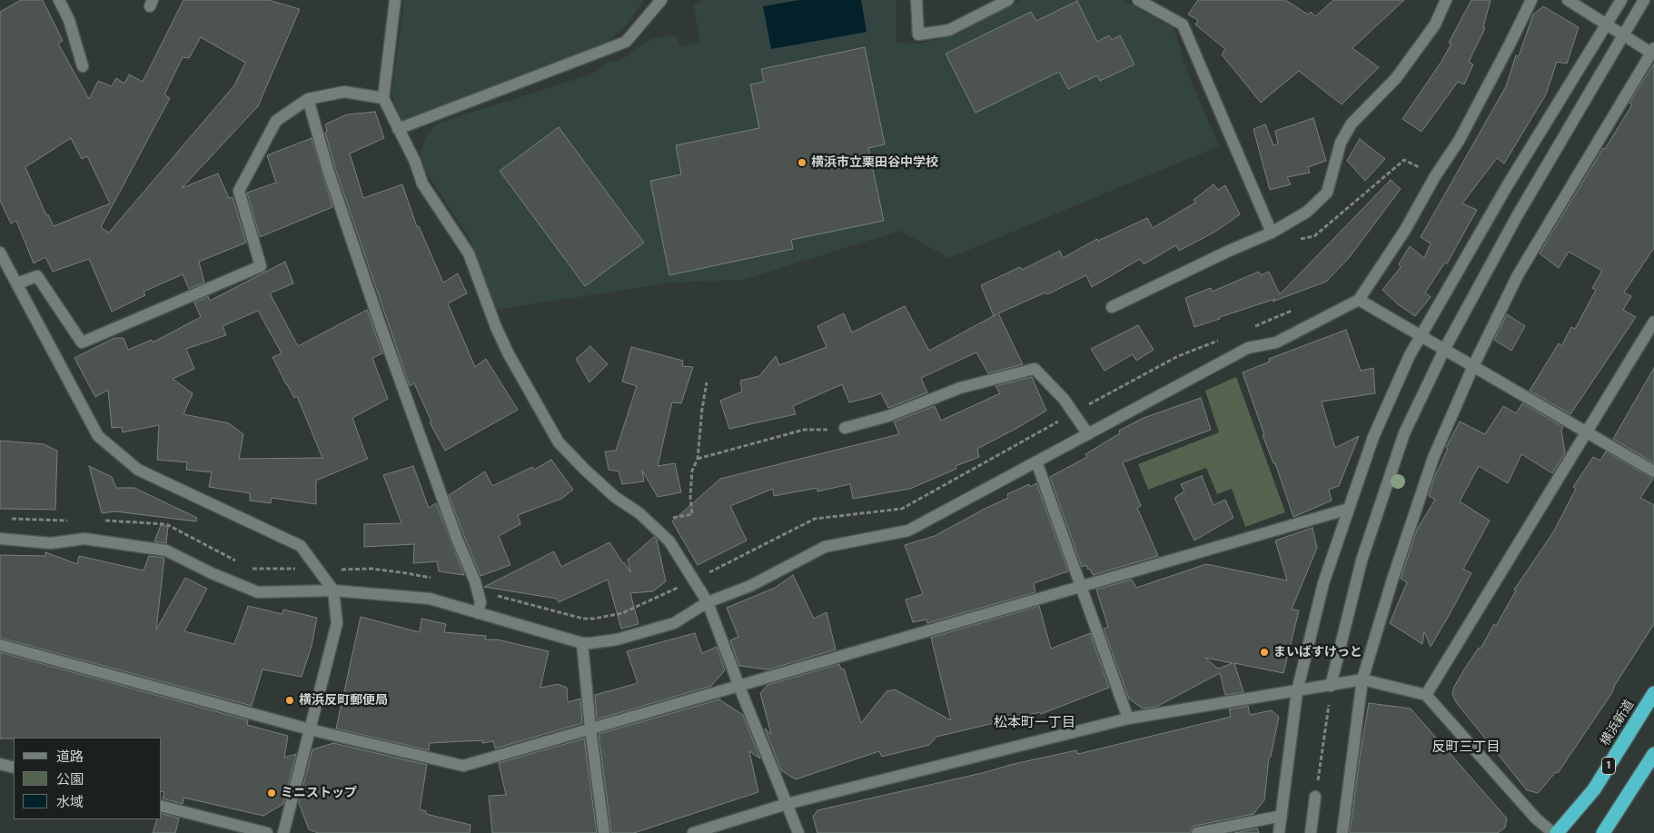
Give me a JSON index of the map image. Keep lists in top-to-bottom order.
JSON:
{
  "streets": {
    "highway": ["横浜新道", "1"]
  },
  "districts": ["松本町一丁目", "反町三丁目"],
  "places": [
    "横浜市立栗田谷中学校",
    "まいばすけっと",
    "横浜反町郵便局",
    "ミニストップ"
  ],
  "legend": ["道路", "公園", "水域"]
}
